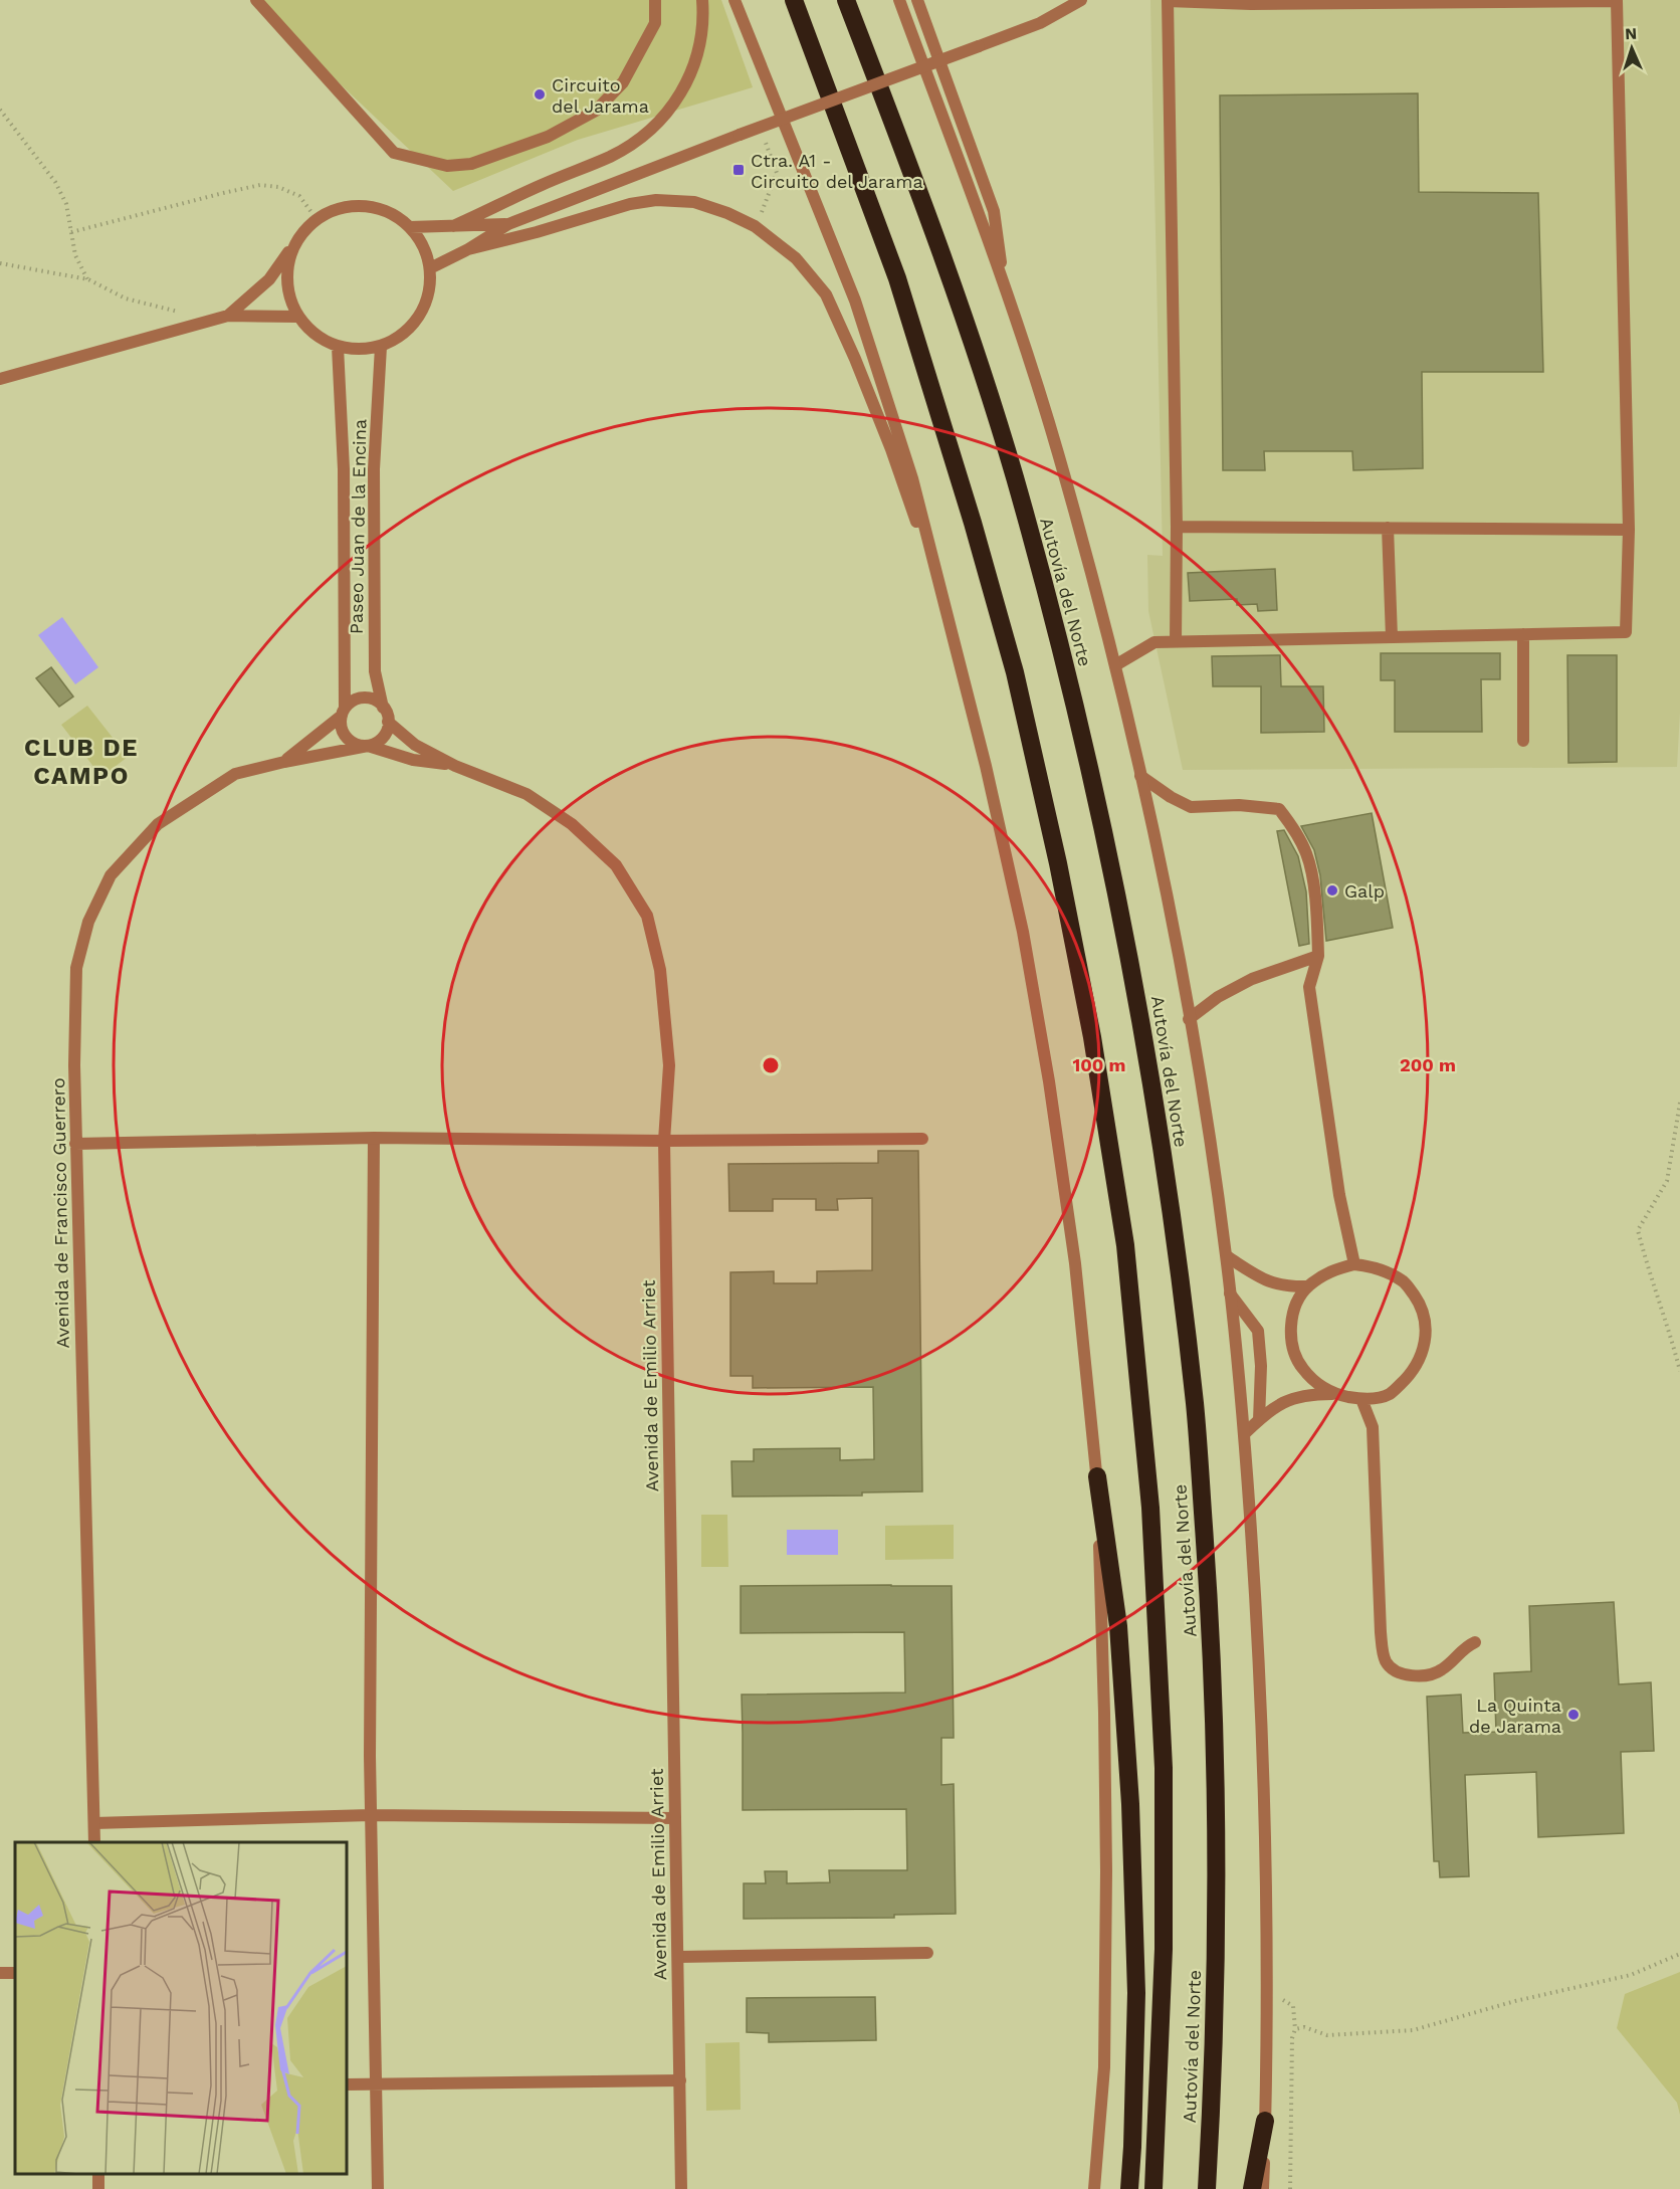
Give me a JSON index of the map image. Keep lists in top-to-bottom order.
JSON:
{
  "streets": {
    "highway": ["Autovía del Norte"],
    "street": ["Paseo Juan de la Encina", "Avenida de Francisco Guerrero", "Avenida de Emilio Arriet"]
  },
  "crossings": [
    ["Paseo Juan de la Encina", "Avenida de Francisco Guerrero"],
    ["Paseo Juan de la Encina", "Avenida de Emilio Arriet"],
    ["Avenida de Francisco Guerrero", "Avenida de Emilio Arriet"]
  ],
  "districts": ["CLUB DE CAMPO"],
  "places": {
    "other": ["Circuito del Jarama", "Galp", "La Quinta de Jarama"],
    "transit": ["Ctra. A1 - Circuito del Jarama"]
  },
  "north": "top",
  "rings": ["100 m", "200 m"]
}
